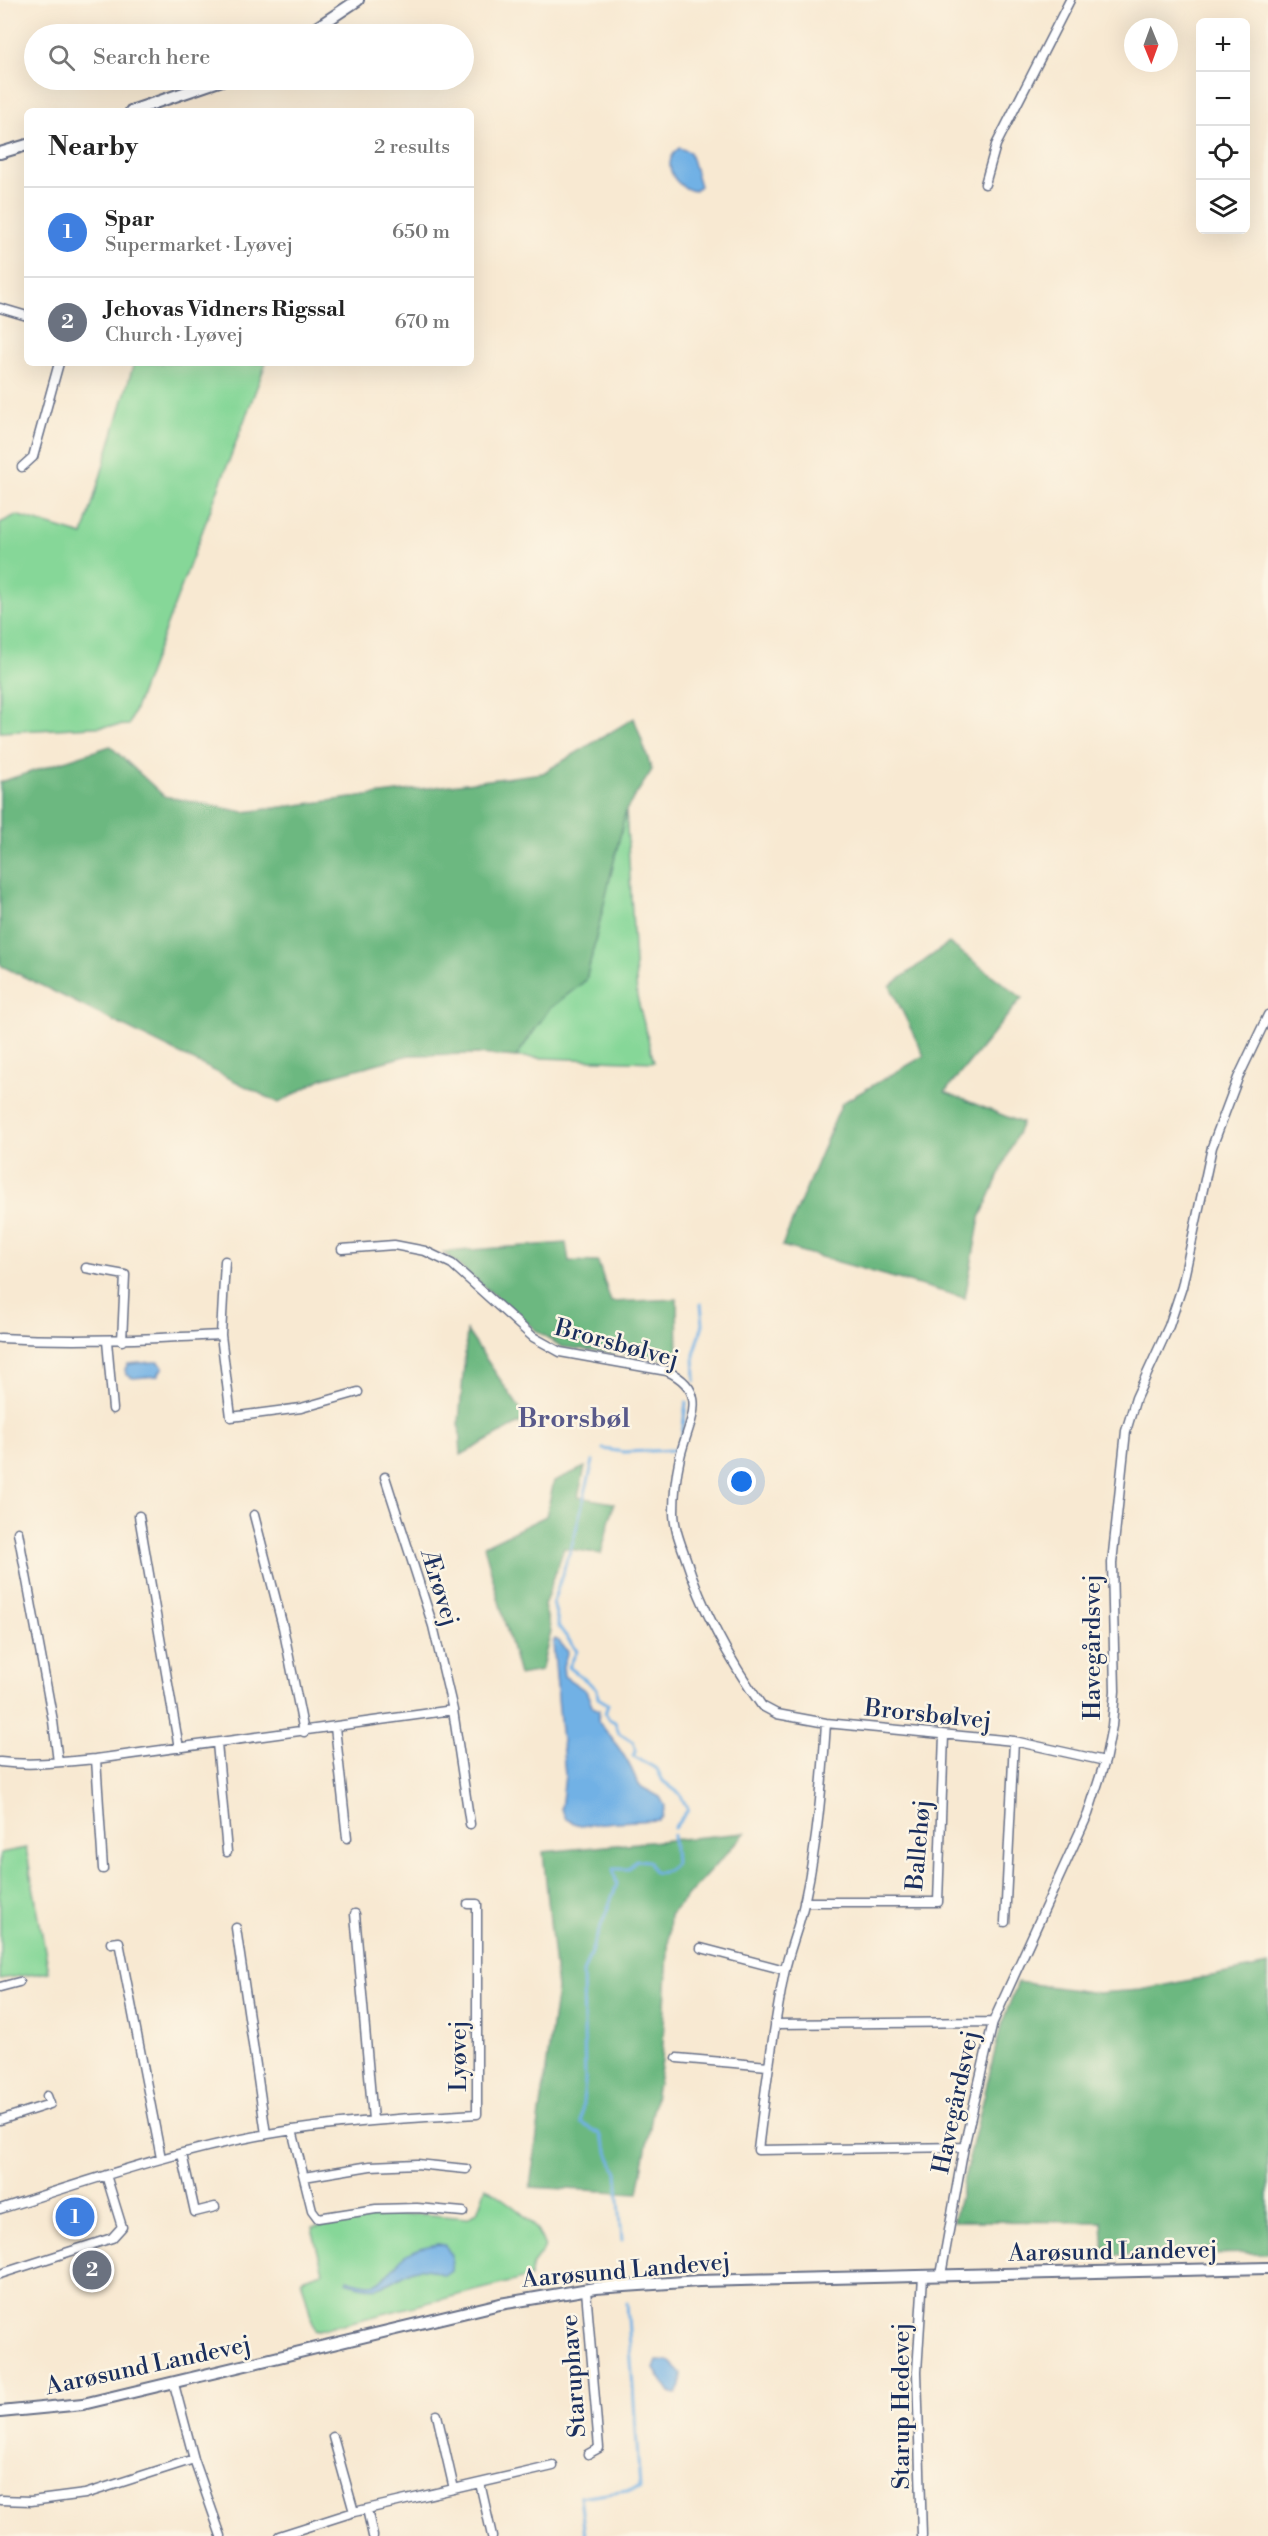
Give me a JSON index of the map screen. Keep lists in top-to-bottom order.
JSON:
{
  "streets": {
    "street": [
      "Brorsbølvej",
      "Ærøvej",
      "Havegårdsvej",
      "Ballehøj",
      "Lyøvej",
      "Aarøsund Landevej",
      "Staruphave",
      "Starup Hedevej"
    ]
  },
  "crossings": [
    ["Brorsbølvej", "Havegårdsvej"],
    ["Brorsbølvej", "Ballehøj"],
    ["Havegårdsvej", "Aarøsund Landevej"],
    ["Aarøsund Landevej", "Staruphave"],
    ["Aarøsund Landevej", "Starup Hedevej"]
  ],
  "districts": ["Brorsbøl"],
  "north": "bottom",
  "page": {
    "map_buttons": ["+", "−"],
    "search": "Search here",
    "heading": ["Nearby", "2 results"],
    "list": [
      {
        "mark": "1",
        "name": "Spar",
        "note": "Supermarket · Lyøvej",
        "value": "650 m"
      },
      {
        "mark": "2",
        "name": "Jehovas Vidners Rigssal",
        "note": "Church · Lyøvej",
        "value": "670 m"
      }
    ],
    "pins": ["1", "2"]
  }
}
